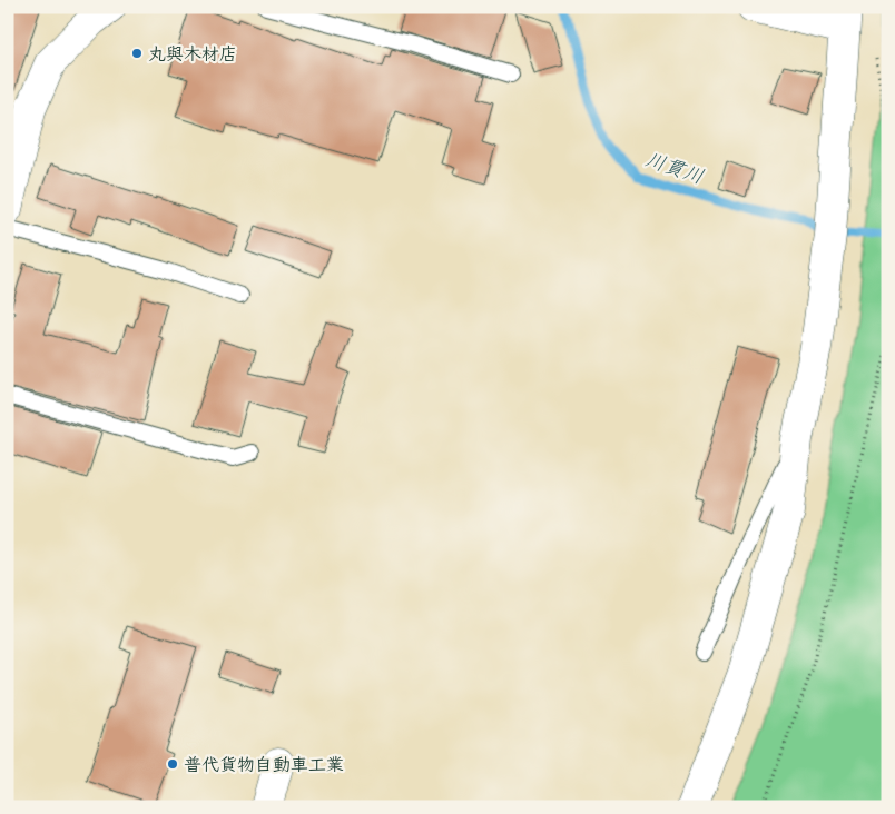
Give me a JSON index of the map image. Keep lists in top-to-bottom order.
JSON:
{
  "water": ["川貫川"],
  "places": ["丸與木材店", "普代貨物自動車工業"]
}
